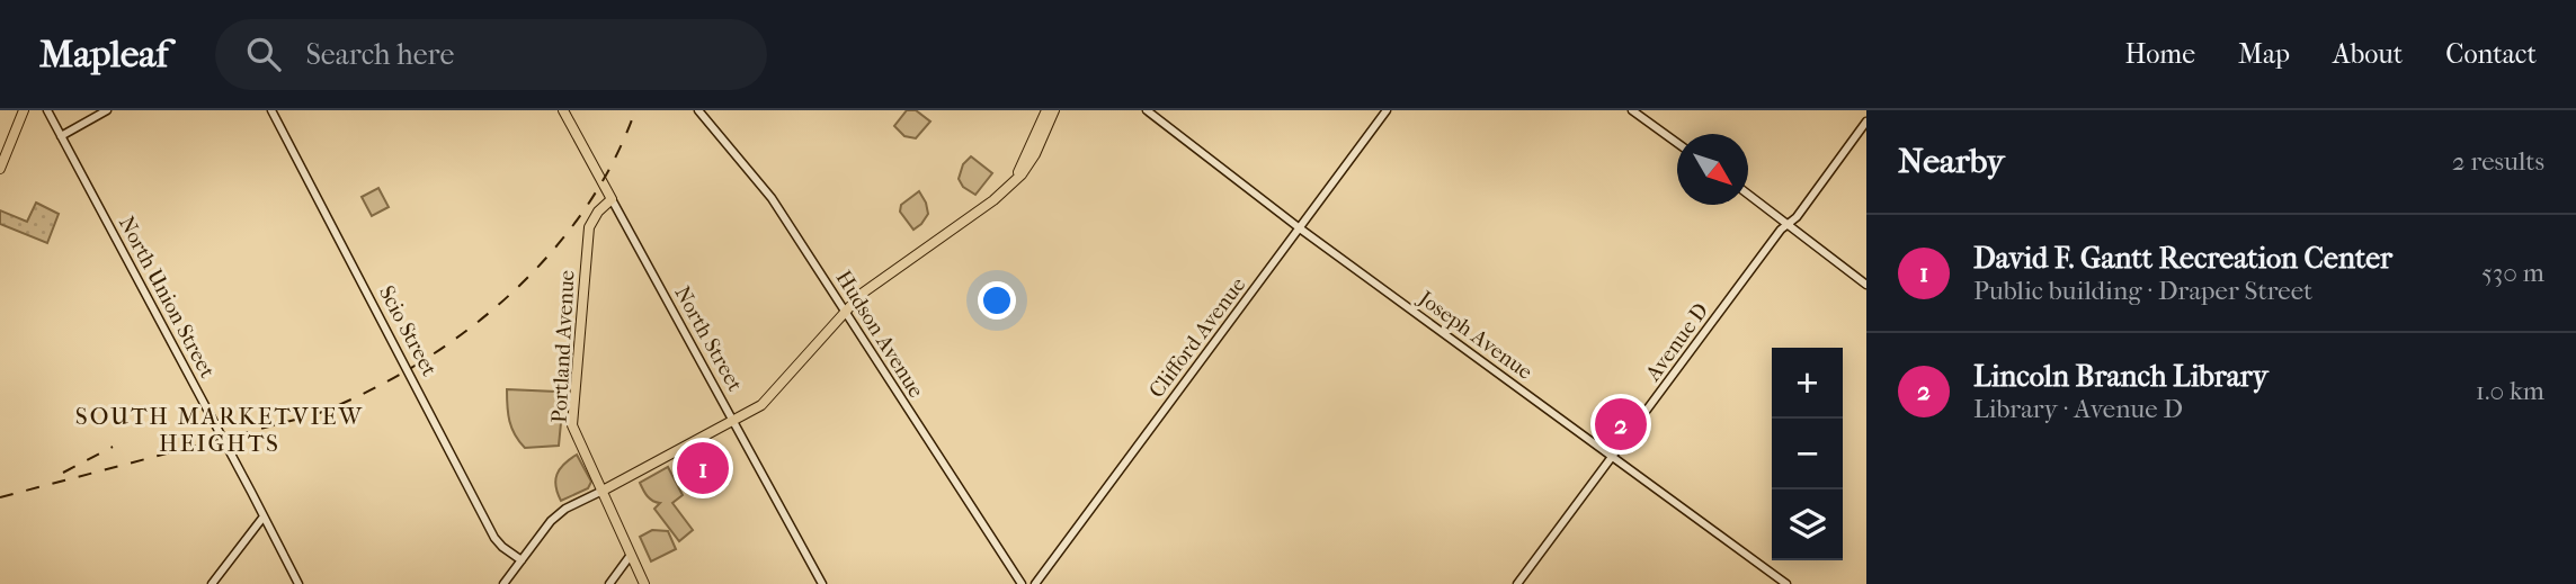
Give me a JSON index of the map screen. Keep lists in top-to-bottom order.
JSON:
{
  "streets": {
    "main road": ["North Street", "Portland Avenue"],
    "street": [
      "North Union Street",
      "Scio Street",
      "Hudson Avenue",
      "Joseph Avenue",
      "Clifford Avenue",
      "Avenue D"
    ]
  },
  "crossings": [
    ["Joseph Avenue", "Clifford Avenue"],
    ["Joseph Avenue", "Avenue D"],
    ["North Street", "Portland Avenue"]
  ],
  "districts": ["SOUTH MARKETVIEW HEIGHTS"],
  "north": "bottom right",
  "page": {
    "header": "Mapleaf",
    "search": "Search here",
    "nav": [
      "Home",
      "Map",
      "About",
      "Contact"
    ],
    "heading": ["Nearby", "2 results"],
    "list": [
      {
        "mark": "1",
        "name": "David F. Gantt Recreation Center",
        "note": "Public building · Draper Street",
        "value": "530 m"
      },
      {
        "mark": "2",
        "name": "Lincoln Branch Library",
        "note": "Library · Avenue D",
        "value": "1.0 km"
      }
    ],
    "map_buttons": ["+", "−"],
    "pins": ["2", "1"]
  }
}
